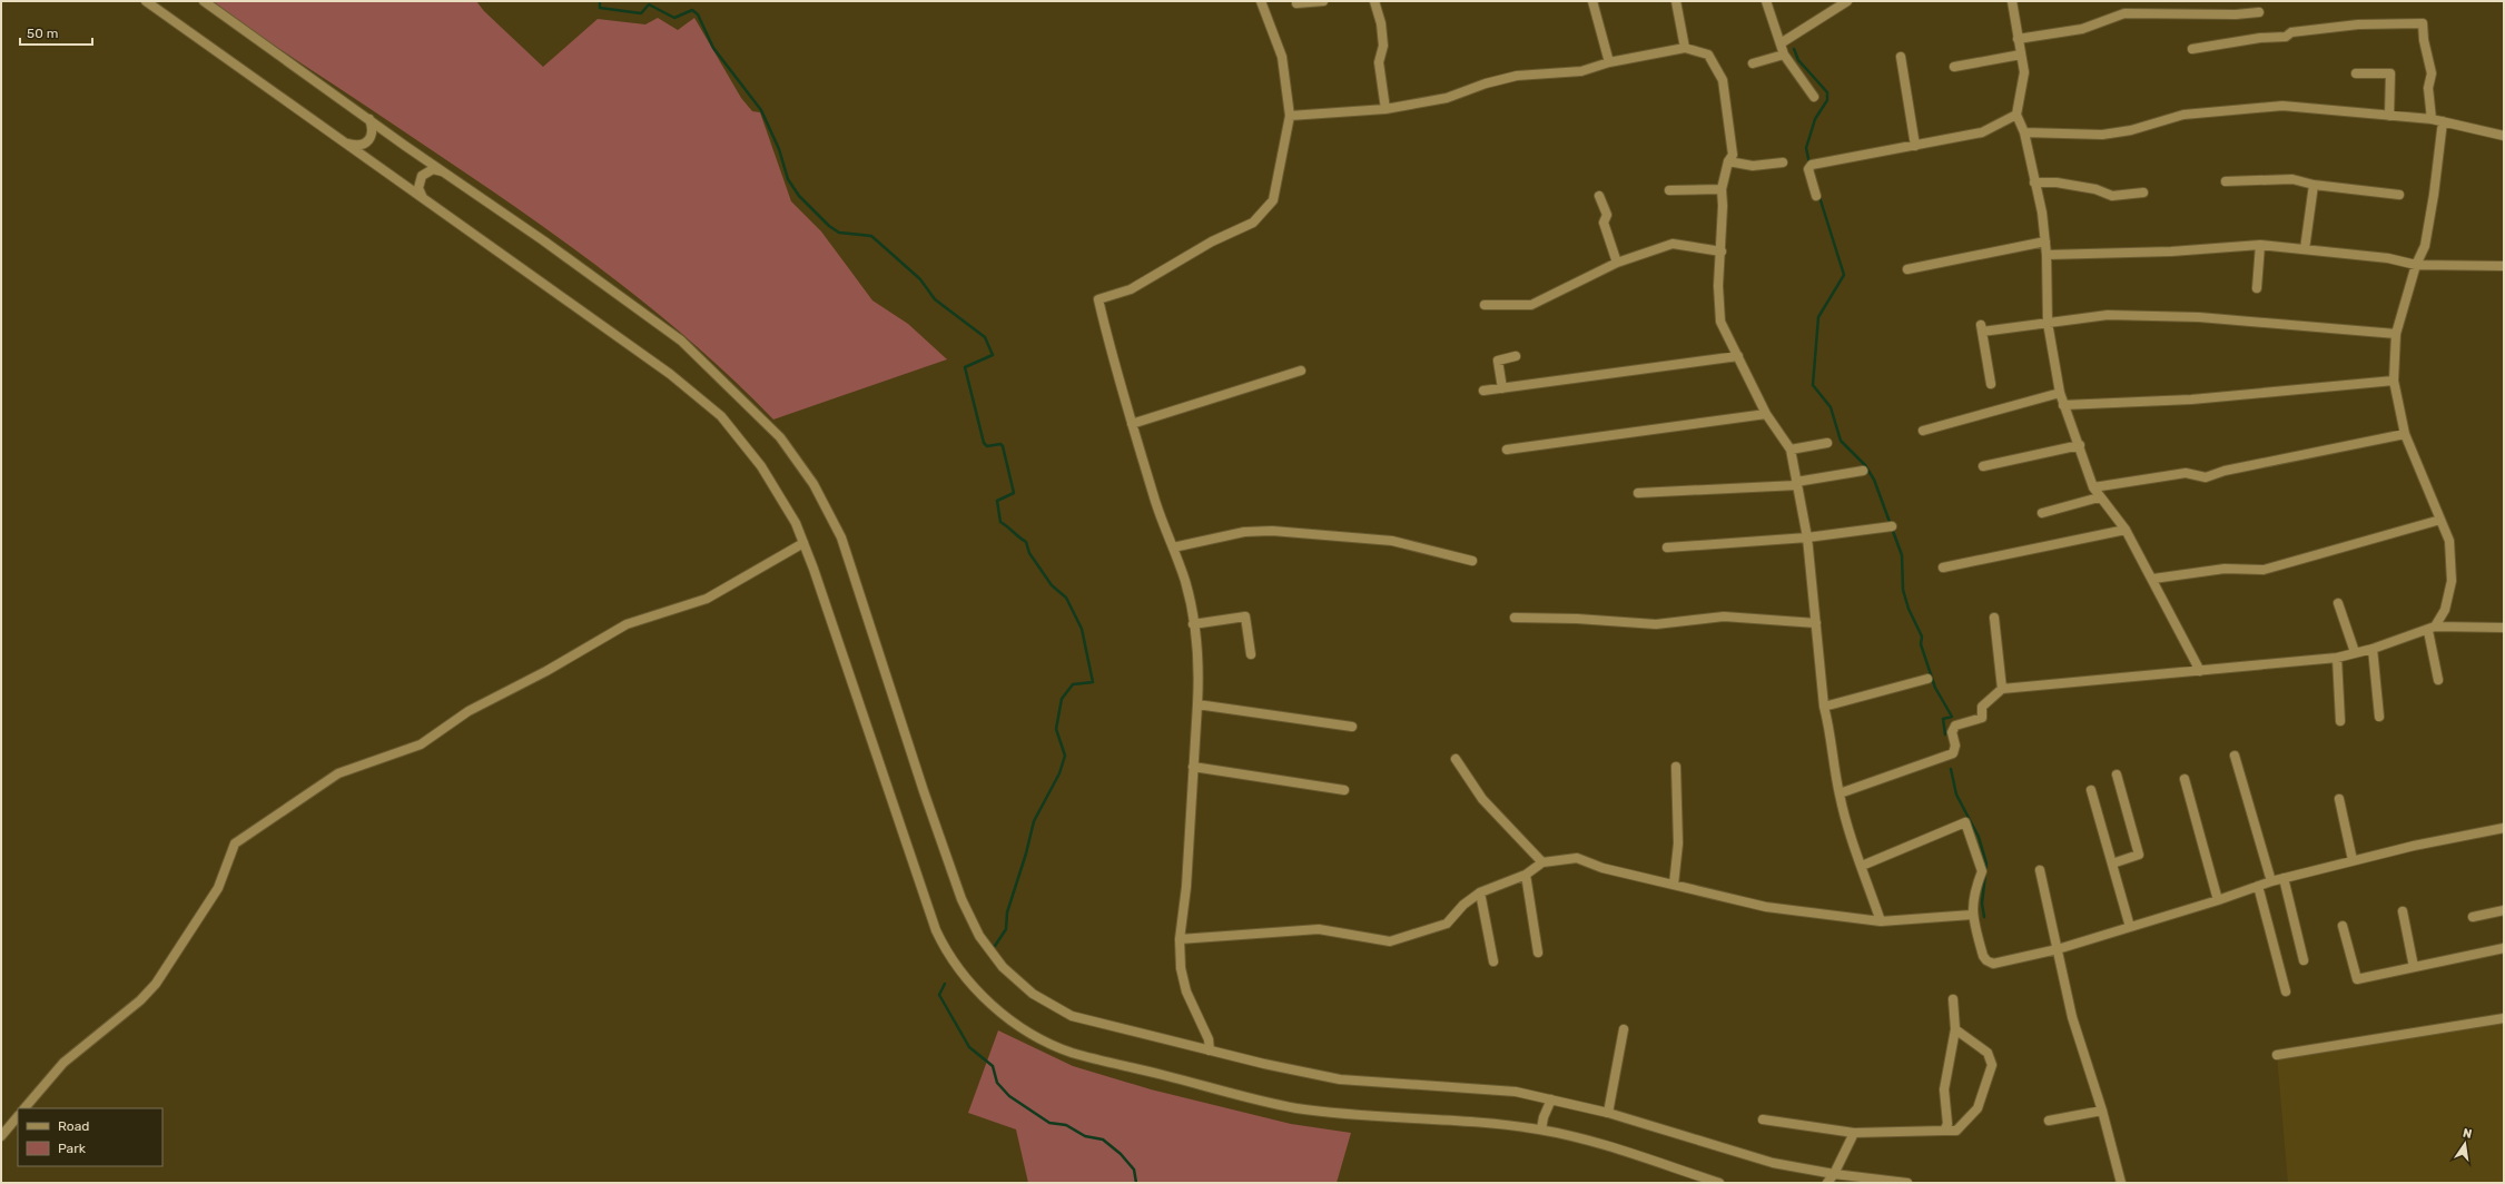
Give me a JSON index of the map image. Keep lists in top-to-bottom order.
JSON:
{
  "legend": ["Road", "Park"],
  "scale_bar": "50 m",
  "north": "top"
}
